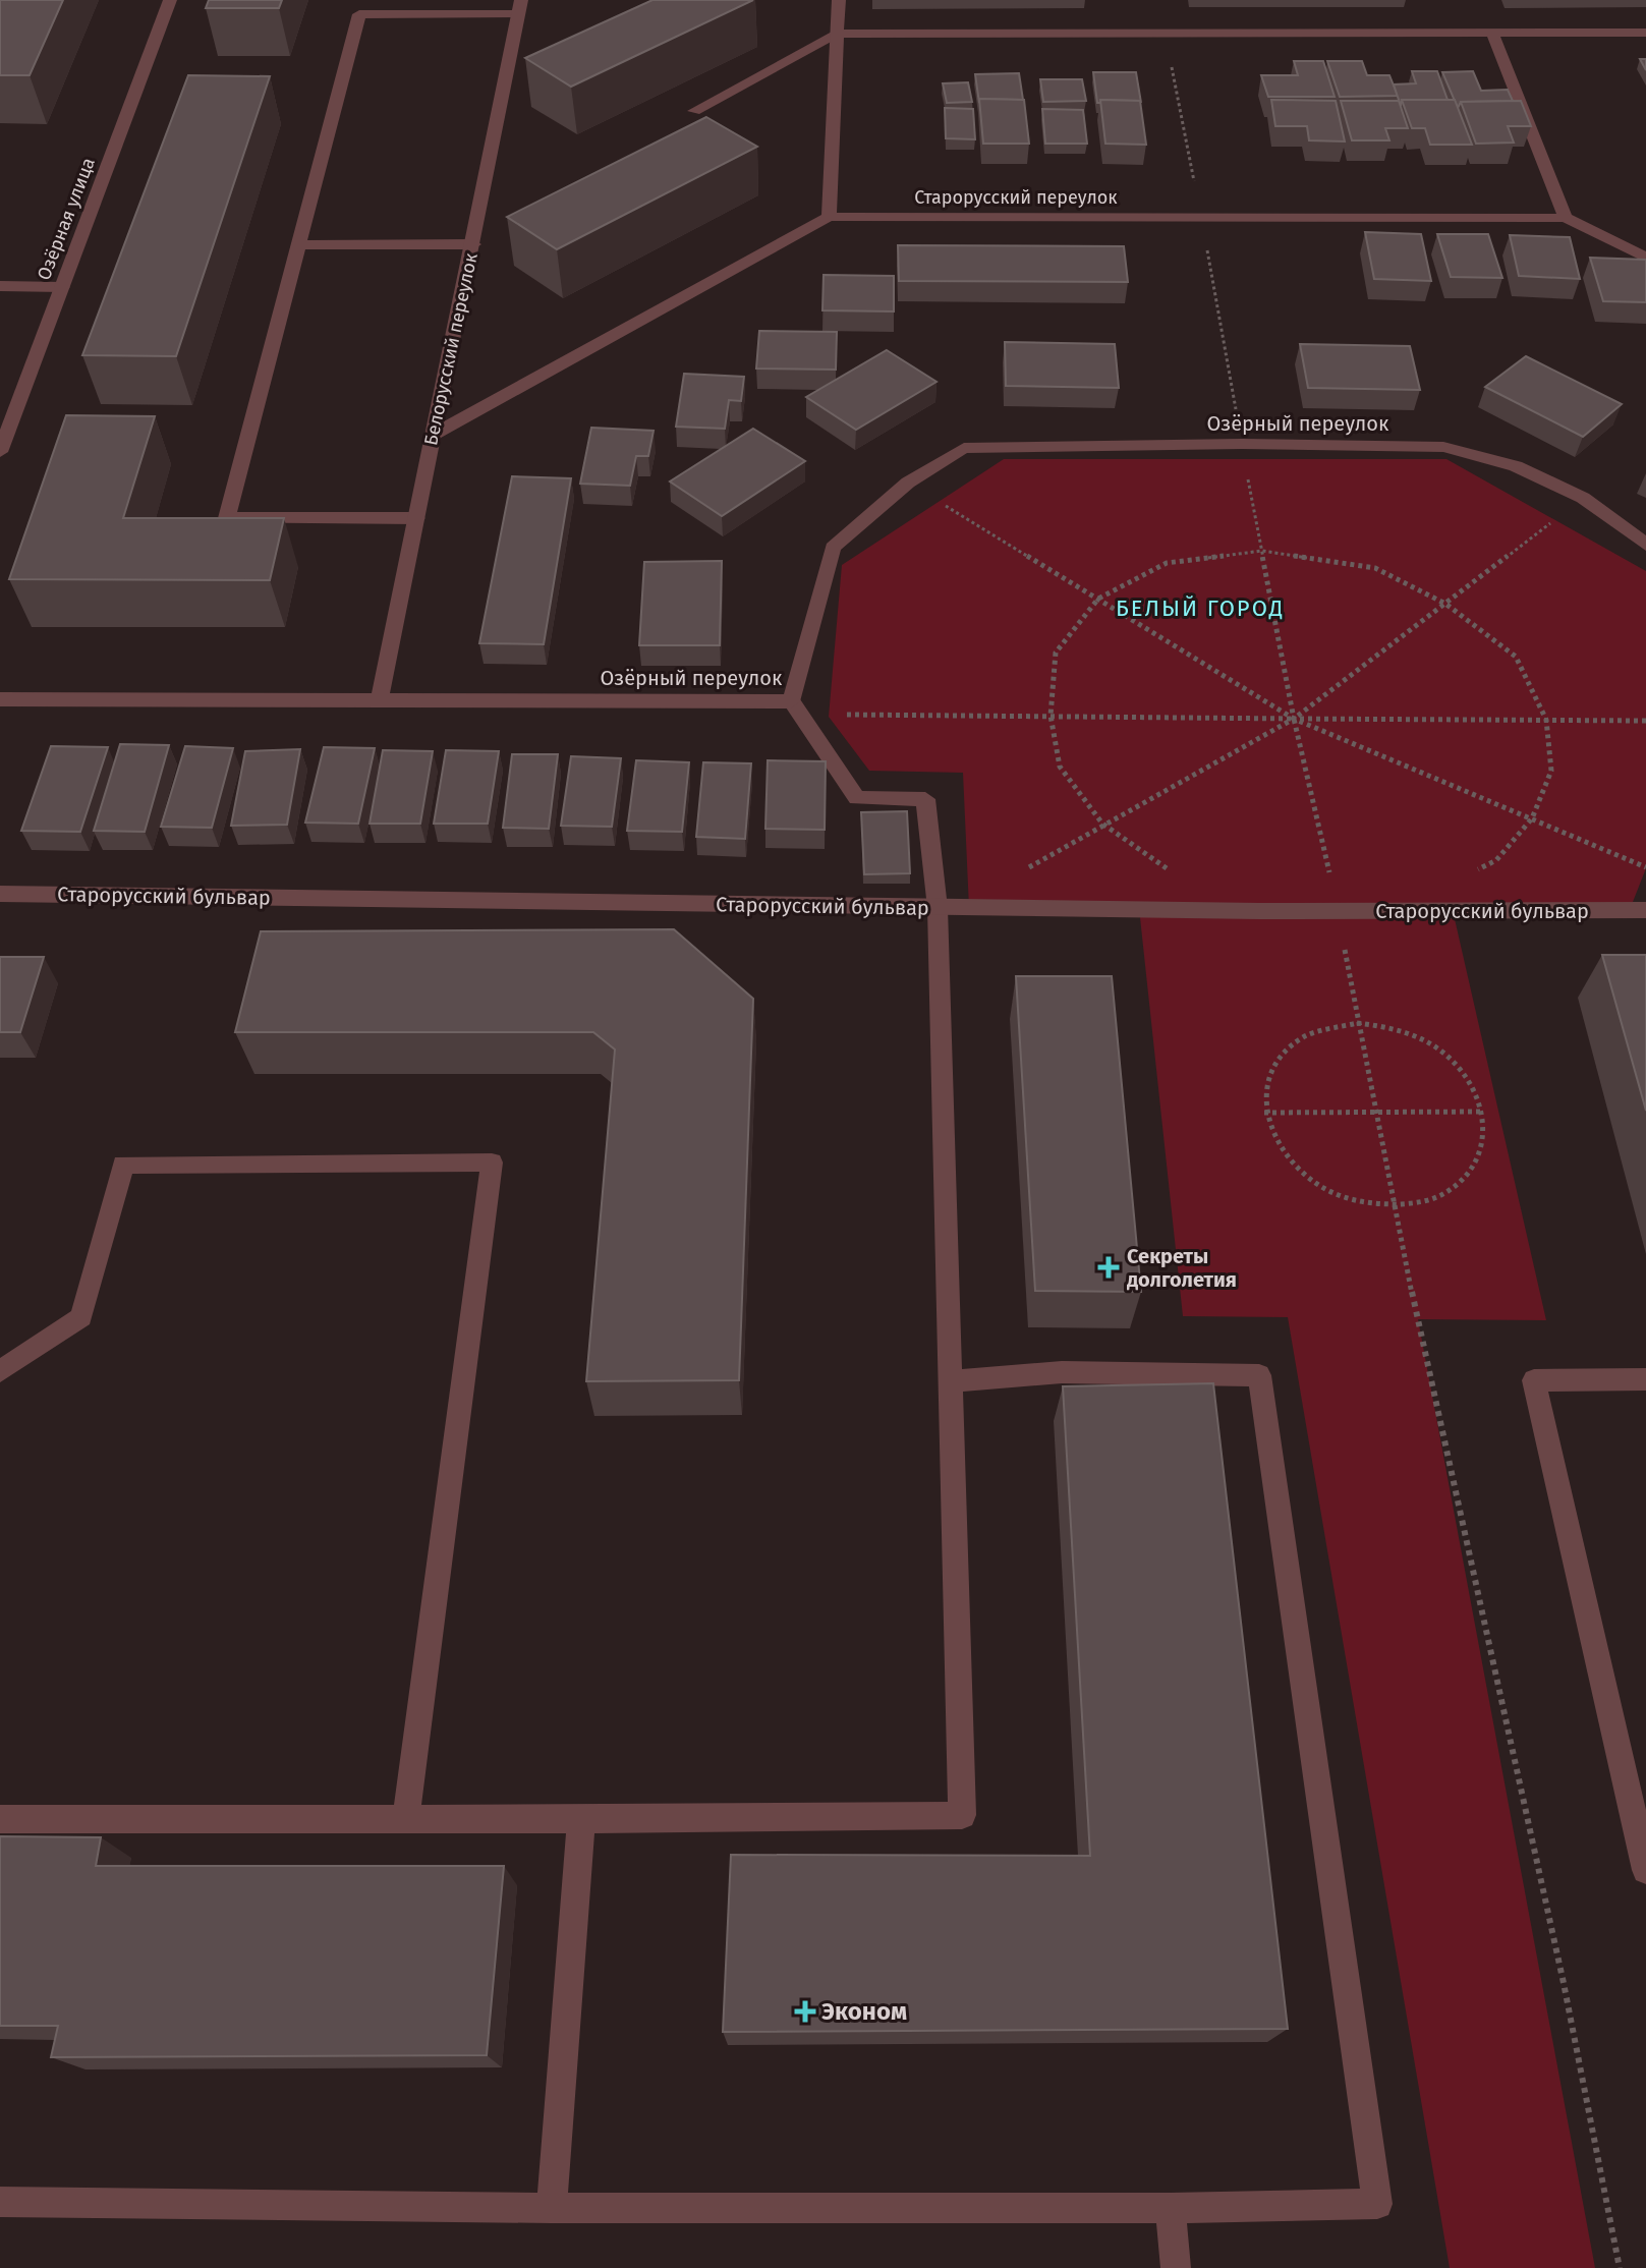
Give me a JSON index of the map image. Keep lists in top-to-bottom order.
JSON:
{
  "streets": {
    "street": [
      "Старорусский переулок",
      "Озёрная улица",
      "Белорусский переулок",
      "Озёрный переулок",
      "Старорусский бульвар"
    ]
  },
  "crossings": [
    ["Старорусский переулок", "Белорусский переулок"],
    ["Белорусский переулок", "Озёрный переулок"]
  ],
  "districts": ["БЕЛЫЙ ГОРОД"],
  "places": {
    "health": ["Секреты долголетия", "Эконом"]
  }
}
